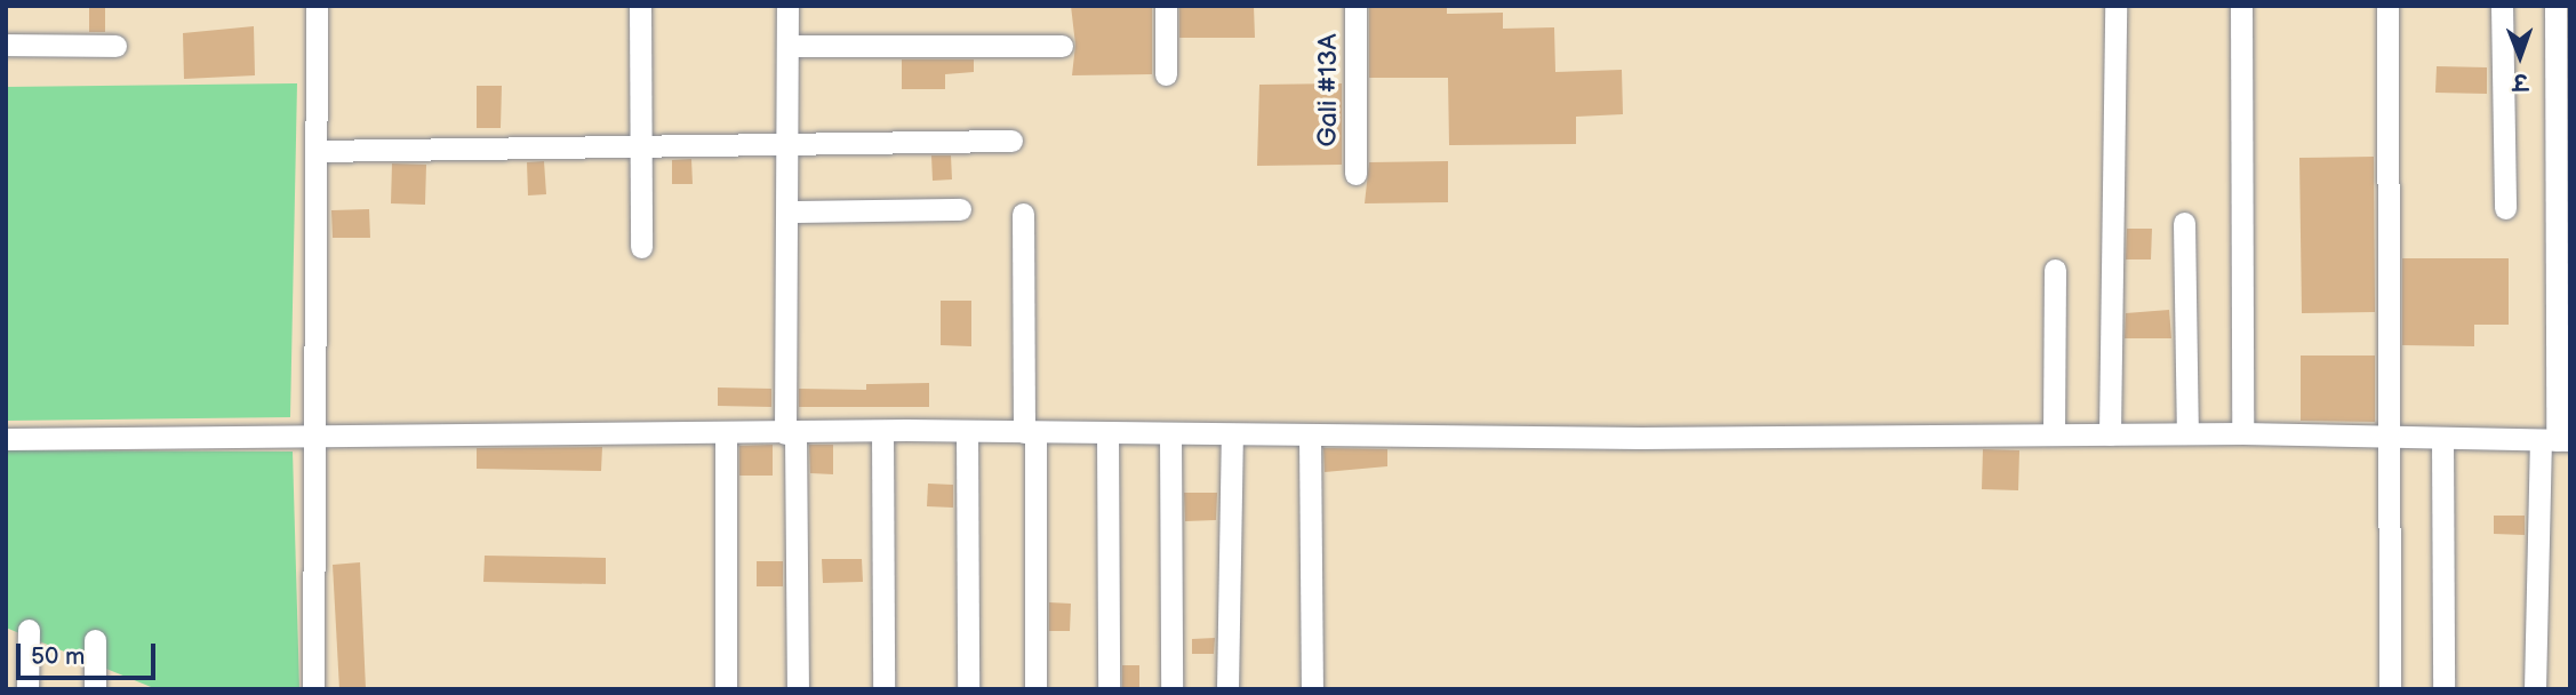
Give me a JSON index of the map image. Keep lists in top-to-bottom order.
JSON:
{
  "streets": {
    "street": ["Gali #13A"]
  },
  "scale_bar": "50 m",
  "north": "bottom"
}
